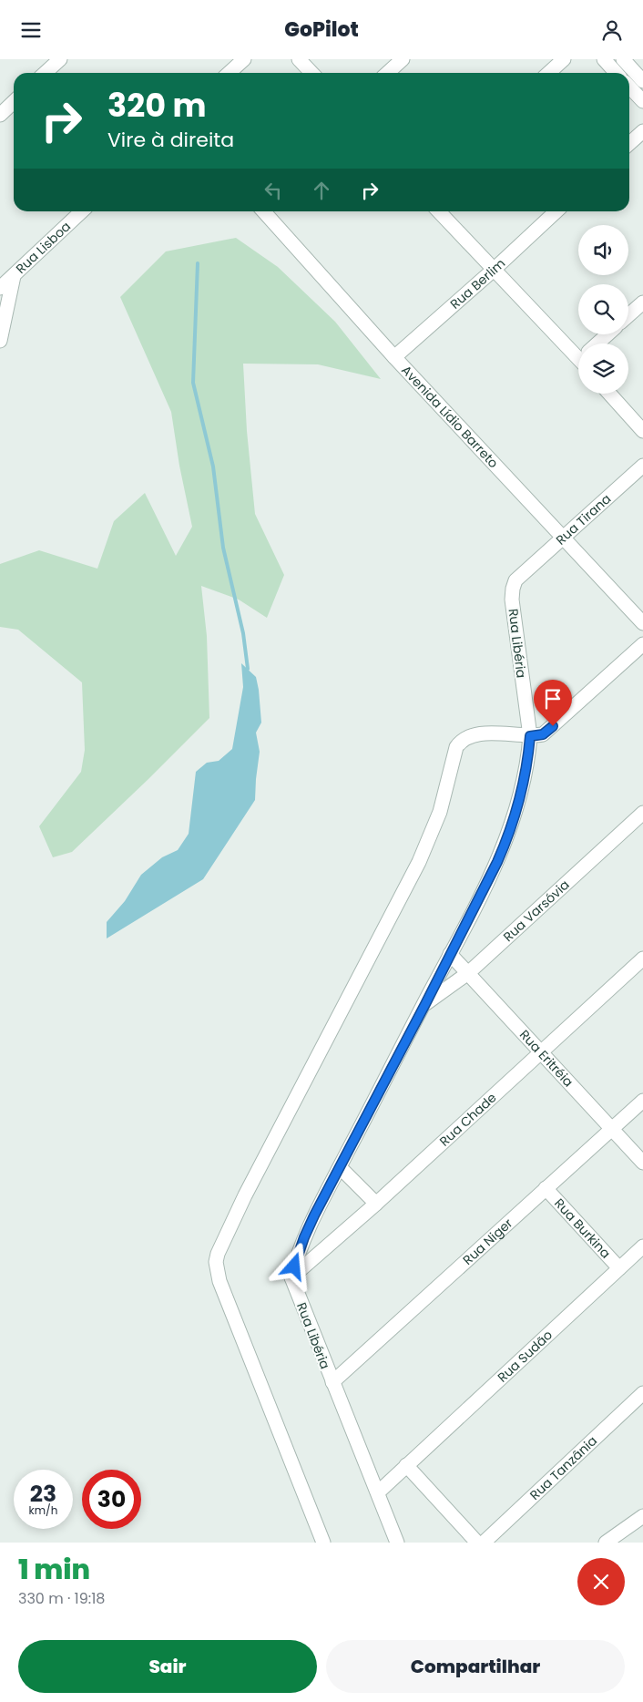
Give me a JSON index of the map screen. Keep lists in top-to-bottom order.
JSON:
{
  "streets": {
    "street": [
      "Rua Lisboa",
      "Rua Berlim",
      "Avenida Lídio Barreto",
      "Rua Tirana",
      "Rua Libéria",
      "Rua Varsóvia",
      "Rua Eritréia",
      "Rua Chade",
      "Rua Burkina",
      "Rua Niger",
      "Rua Sudão",
      "Rua Tanzânia"
    ]
  },
  "crossings": [
    ["Rua Berlim", "Avenida Lídio Barreto"],
    ["Avenida Lídio Barreto", "Rua Tirana"],
    ["Rua Tirana", "Rua Libéria"],
    ["Rua Libéria", "Rua Varsóvia"],
    ["Rua Libéria", "Rua Eritréia"],
    ["Rua Libéria", "Rua Chade"],
    ["Rua Libéria", "Rua Niger"],
    ["Rua Libéria", "Rua Sudão"],
    ["Rua Varsóvia", "Rua Eritréia"],
    ["Rua Eritréia", "Rua Chade"],
    ["Rua Eritréia", "Rua Niger"],
    ["Rua Burkina", "Rua Niger"],
    ["Rua Burkina", "Rua Sudão"]
  ],
  "page": {
    "header": "GoPilot",
    "turn": ["320 m", "Vire à direita"],
    "speed": "23 km/h",
    "limit": "30",
    "heading": ["1 min", "330 m · 19:18"],
    "buttons": ["Sair", "Compartilhar"]
  }
}
